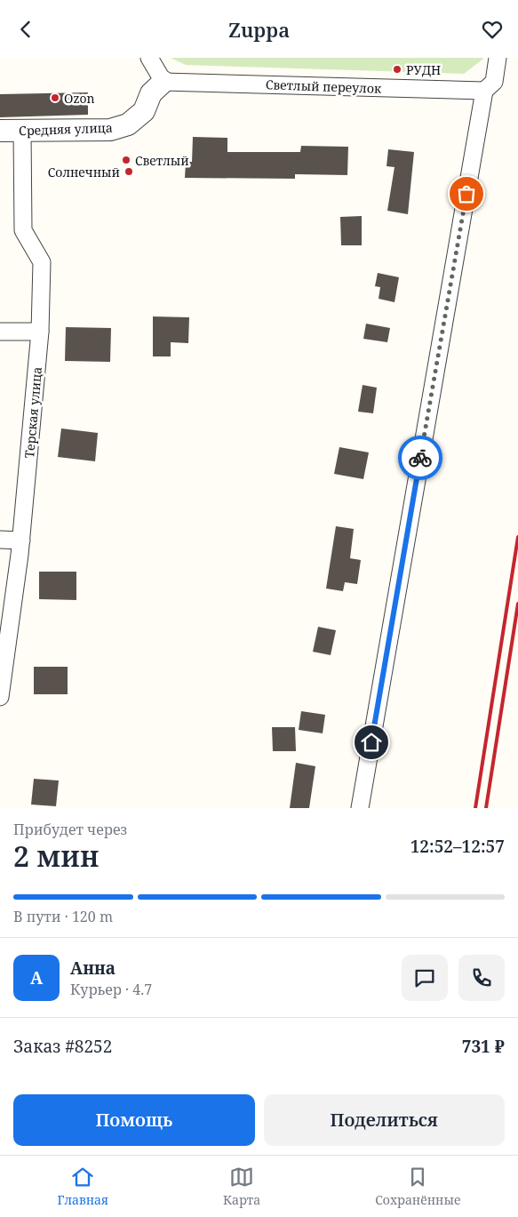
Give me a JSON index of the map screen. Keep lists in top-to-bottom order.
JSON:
{
  "streets": {
    "street": ["Светлый переулок", "Средняя улица", "Терская улица"]
  },
  "crossings": [
    ["Светлый переулок", "Средняя улица"],
    ["Средняя улица", "Терская улица"]
  ],
  "places": [
    "РУДН",
    "Ozon",
    "Светлый",
    "Солнечный"
  ],
  "page": {
    "header": "Zuppa",
    "heading": ["2 мин", "Прибудет через", "12:52–12:57"],
    "panel": [
      "Анна",
      "Курьер · 4.7",
      "Заказ #8252",
      "731 ₽"
    ],
    "bar": "В пути · 120 m",
    "round": "А",
    "buttons": ["Помощь", "Поделиться"],
    "tabs": ["Главная", "Карта", "Сохранённые"]
  }
}
